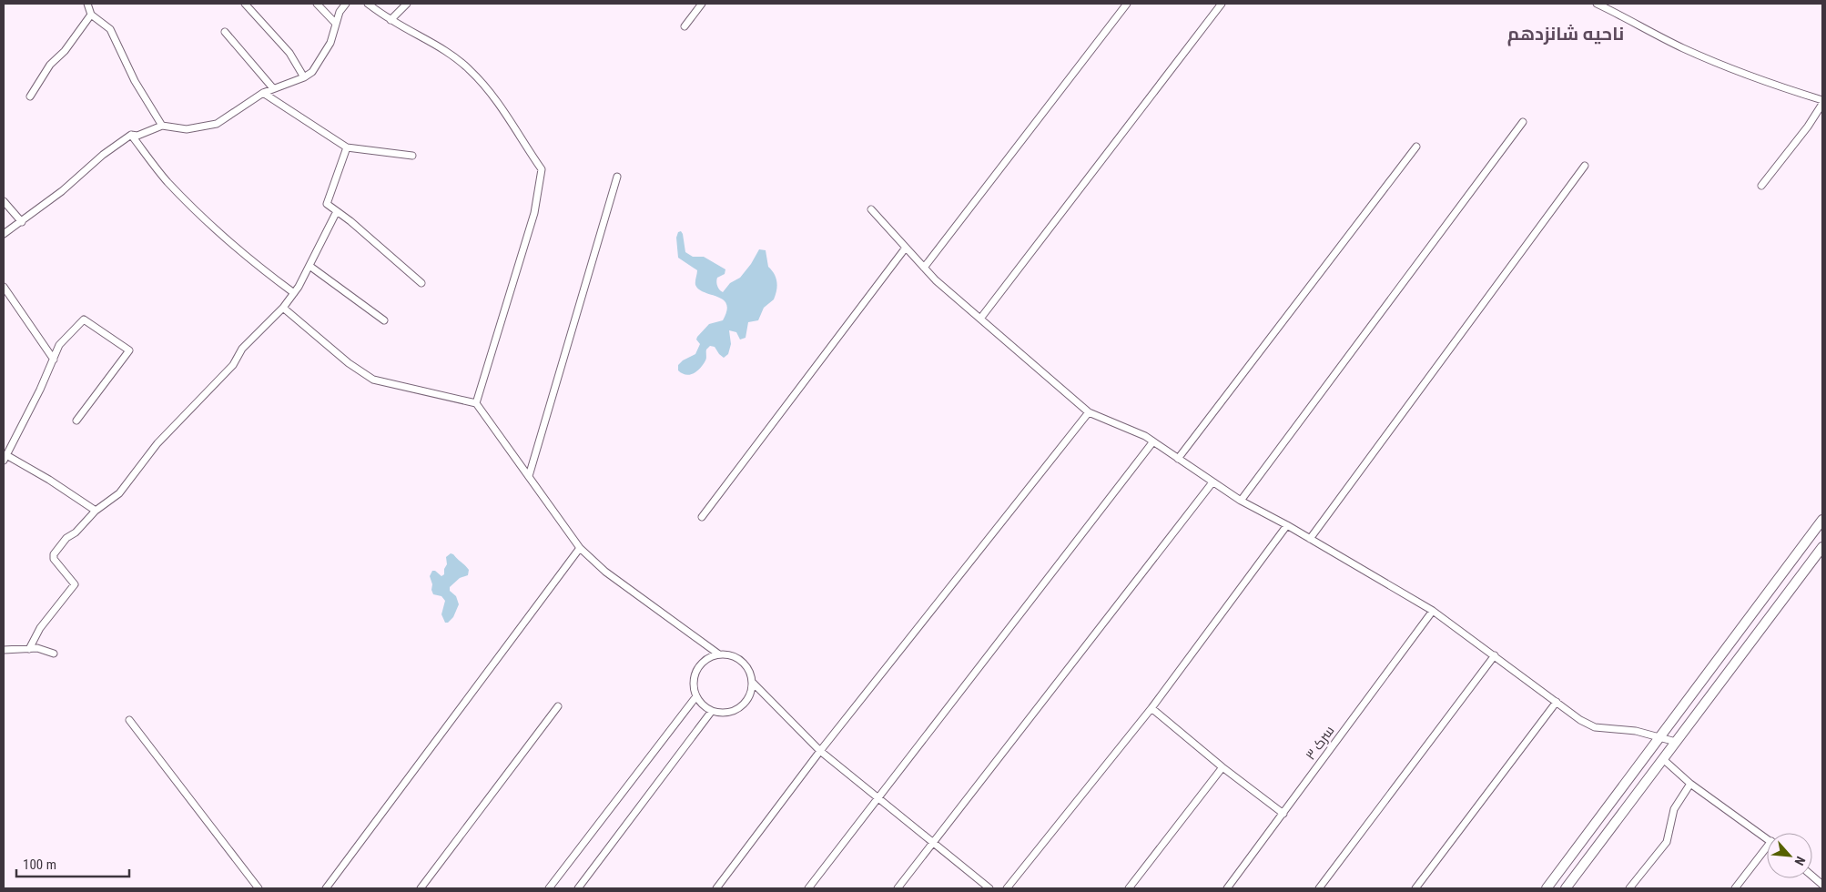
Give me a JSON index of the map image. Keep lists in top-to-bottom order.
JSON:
{
  "streets": {
    "street": ["سرک ۳"]
  },
  "districts": ["ناحیه شانزدهم"],
  "scale_bar": "100 m",
  "north": "bottom right"
}
